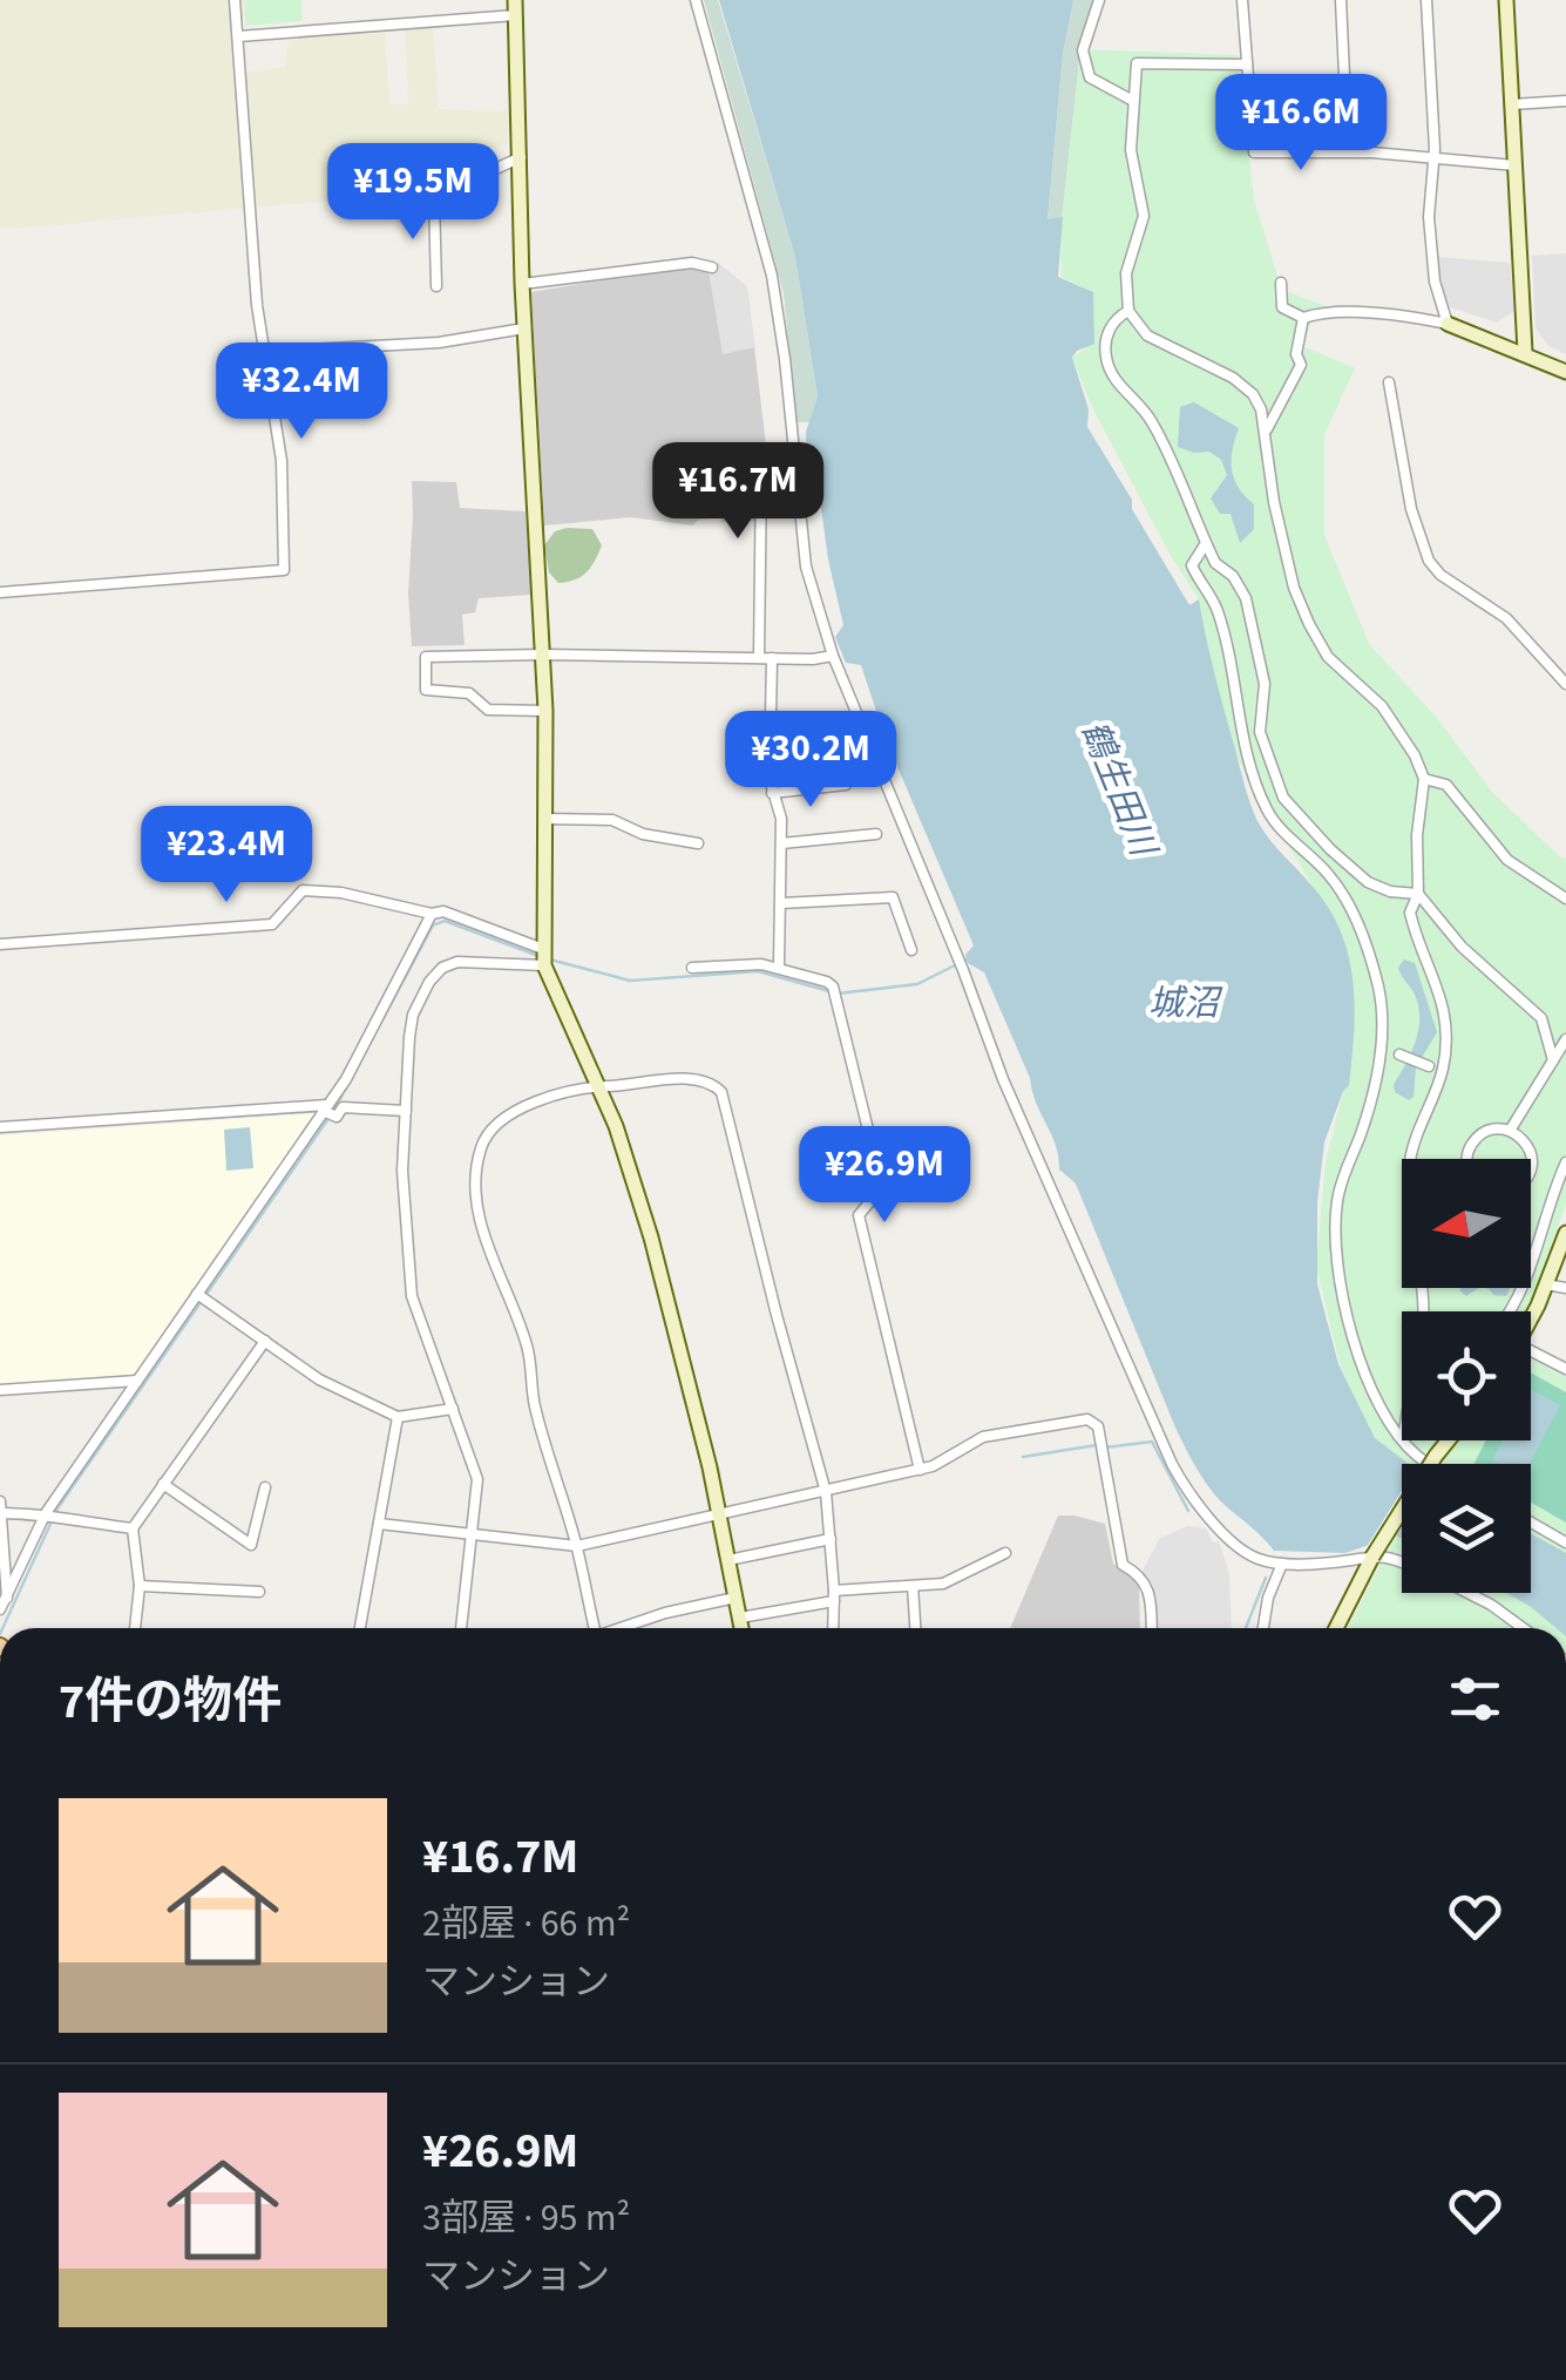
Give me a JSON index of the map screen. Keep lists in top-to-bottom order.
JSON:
{
  "water": ["鶴生田川", "城沼"],
  "north": "left",
  "page": {
    "price": [
      "¥16.6M",
      "¥19.5M",
      "¥32.4M",
      "¥16.7M",
      "¥30.2M",
      "¥23.4M",
      "¥26.9M"
    ],
    "heading": "7件の物件",
    "list": [
      {
        "name": "¥16.7M",
        "note": "2部屋 · 66 m² · マンション"
      },
      {
        "name": "¥26.9M",
        "note": "3部屋 · 95 m² · マンション"
      }
    ]
  }
}
